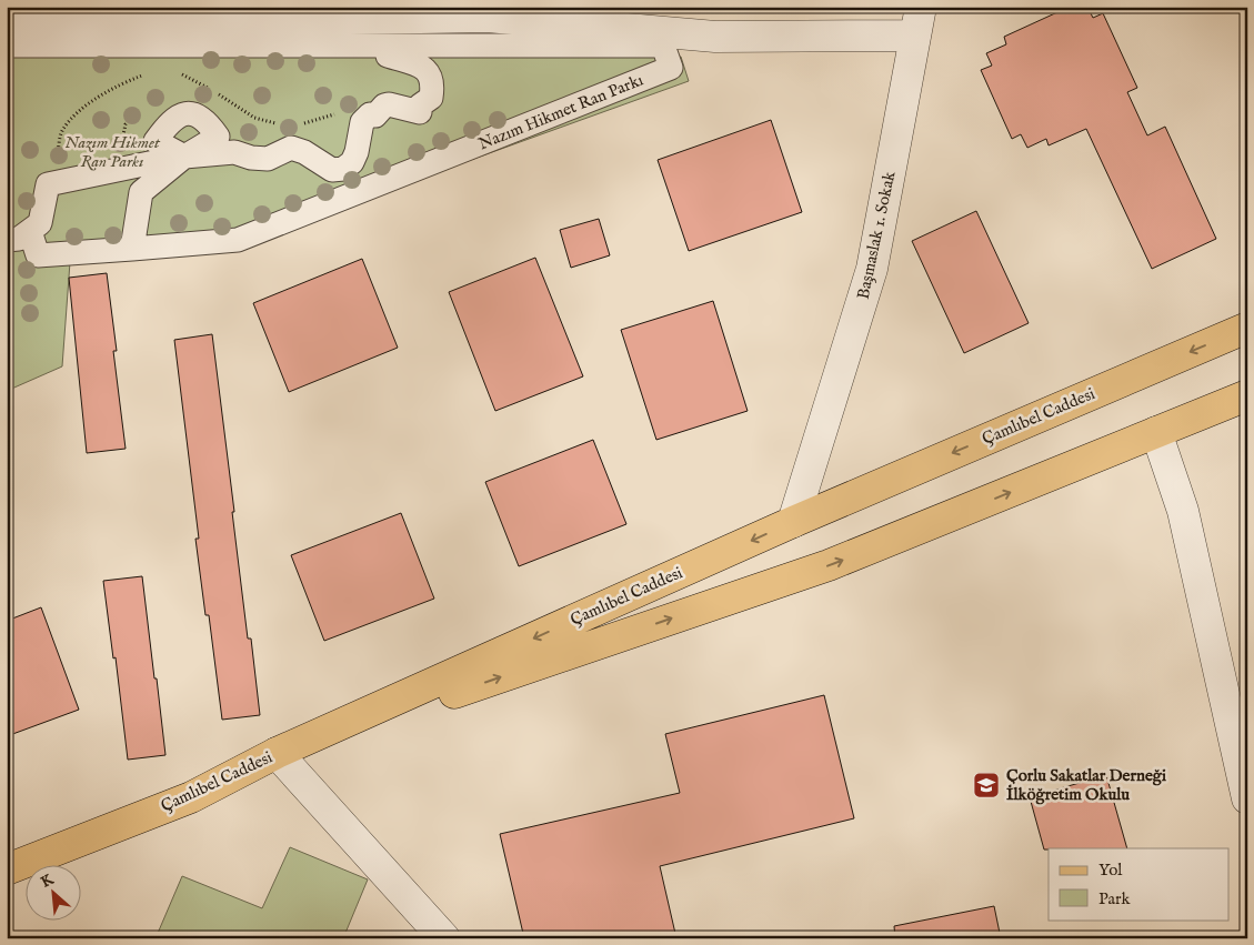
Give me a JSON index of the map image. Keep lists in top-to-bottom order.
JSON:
{
  "streets": {
    "main road": ["Çamlıbel Caddesi"],
    "street": ["Nazım Hikmet Ran Parkı", "Başmaslak 1. Sokak"]
  },
  "crossings": [
    ["Başmaslak 1. Sokak", "Çamlıbel Caddesi"]
  ],
  "parks": ["Nazım Hikmet Ran Parkı"],
  "places": {
    "school or university": ["Çorlu Sakatlar Derneği İlköğretim Okulu"]
  },
  "legend": ["Yol", "Park"],
  "north": "top left"
}
